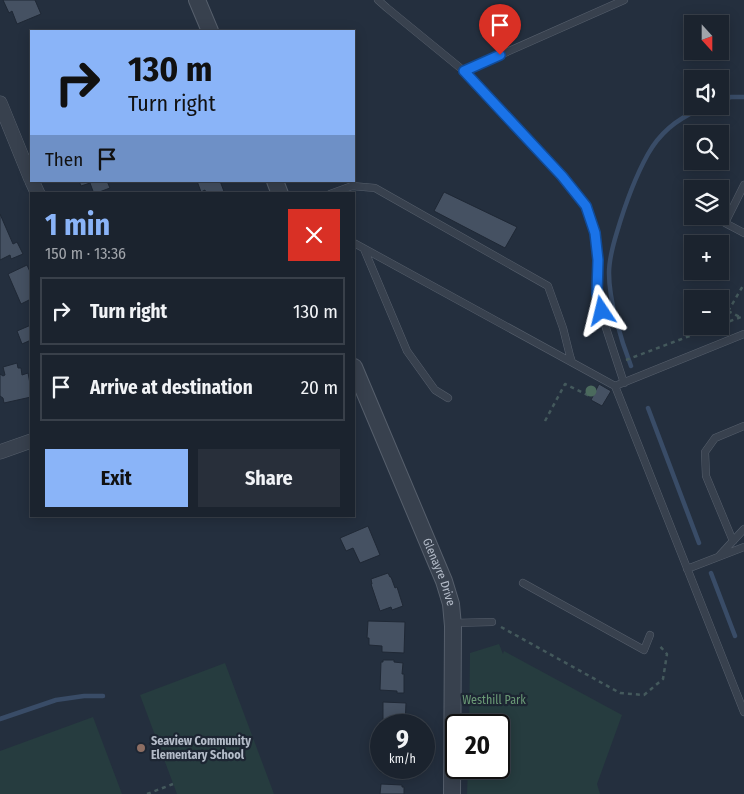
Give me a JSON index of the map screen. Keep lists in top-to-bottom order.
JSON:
{
  "streets": {
    "street": ["Glenayre Drive"]
  },
  "parks": ["Westhill Park"],
  "places": ["Seaview Community Elementary School"],
  "north": "bottom",
  "page": {
    "map_buttons": ["+", "−"],
    "turn": ["130 m", "Turn right"],
    "then": "Then",
    "heading": ["1 min", "150 m · 13:36"],
    "list": [
      {
        "name": "Turn right",
        "value": "130 m"
      },
      {
        "name": "Arrive at destination",
        "value": "20 m"
      }
    ],
    "buttons": ["Exit", "Share"],
    "speed": "9 km/h",
    "limit": "20"
  }
}
